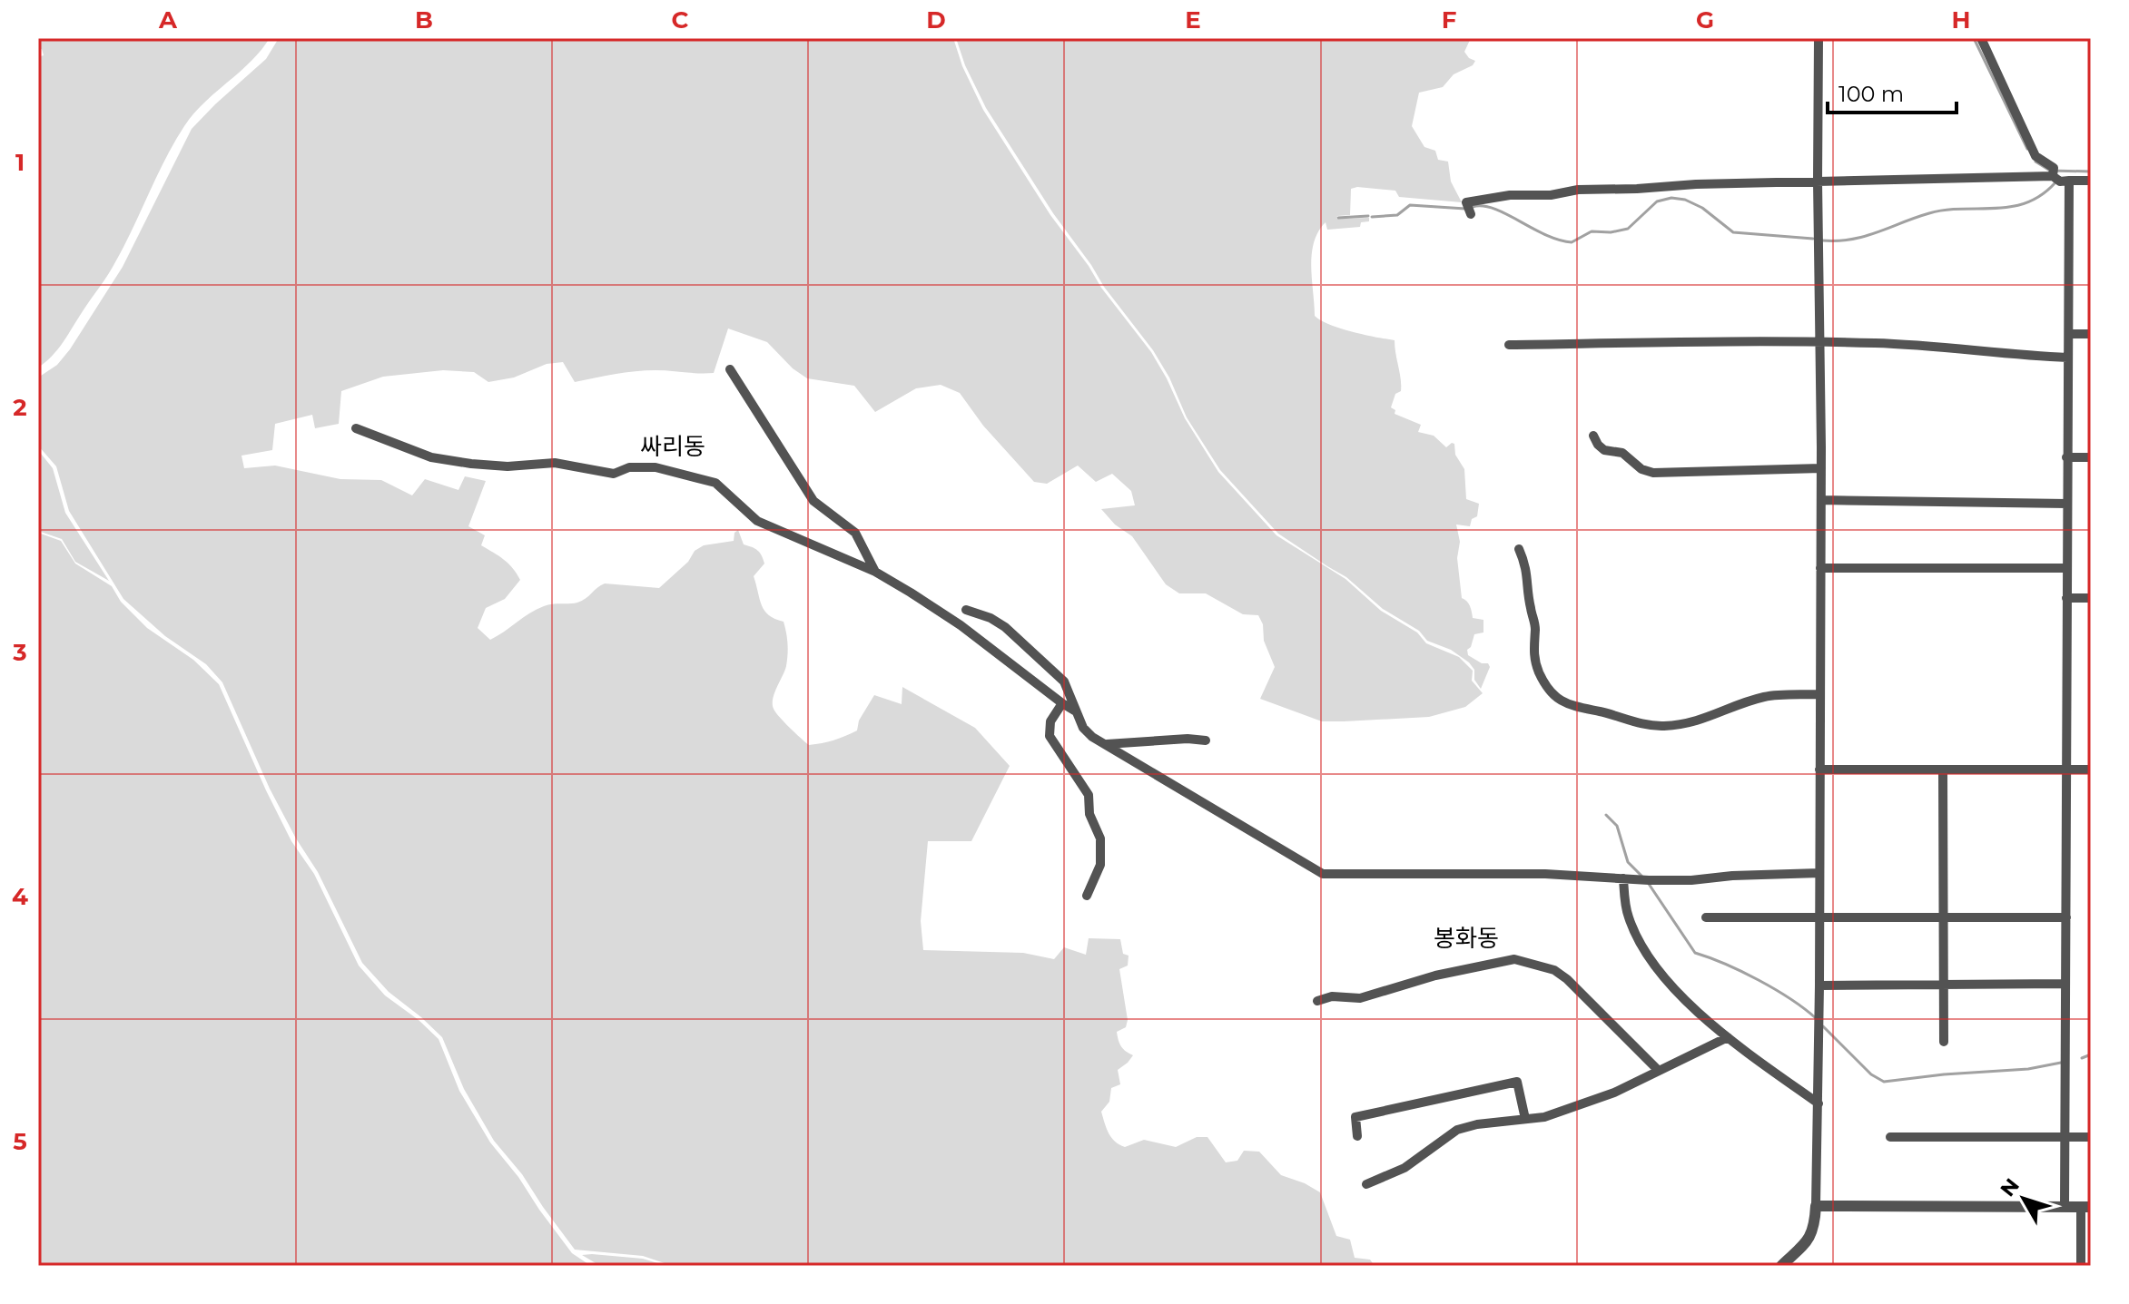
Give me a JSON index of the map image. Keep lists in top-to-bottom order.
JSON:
{
  "districts": ["싸리동", "봉화동"],
  "scale_bar": "100 m",
  "north": "top left",
  "grid": {
    "columns": [
      "A",
      "B",
      "C",
      "D",
      "E",
      "F",
      "G",
      "H"
    ],
    "rows": [
      "1",
      "2",
      "3",
      "4",
      "5"
    ]
  }
}
